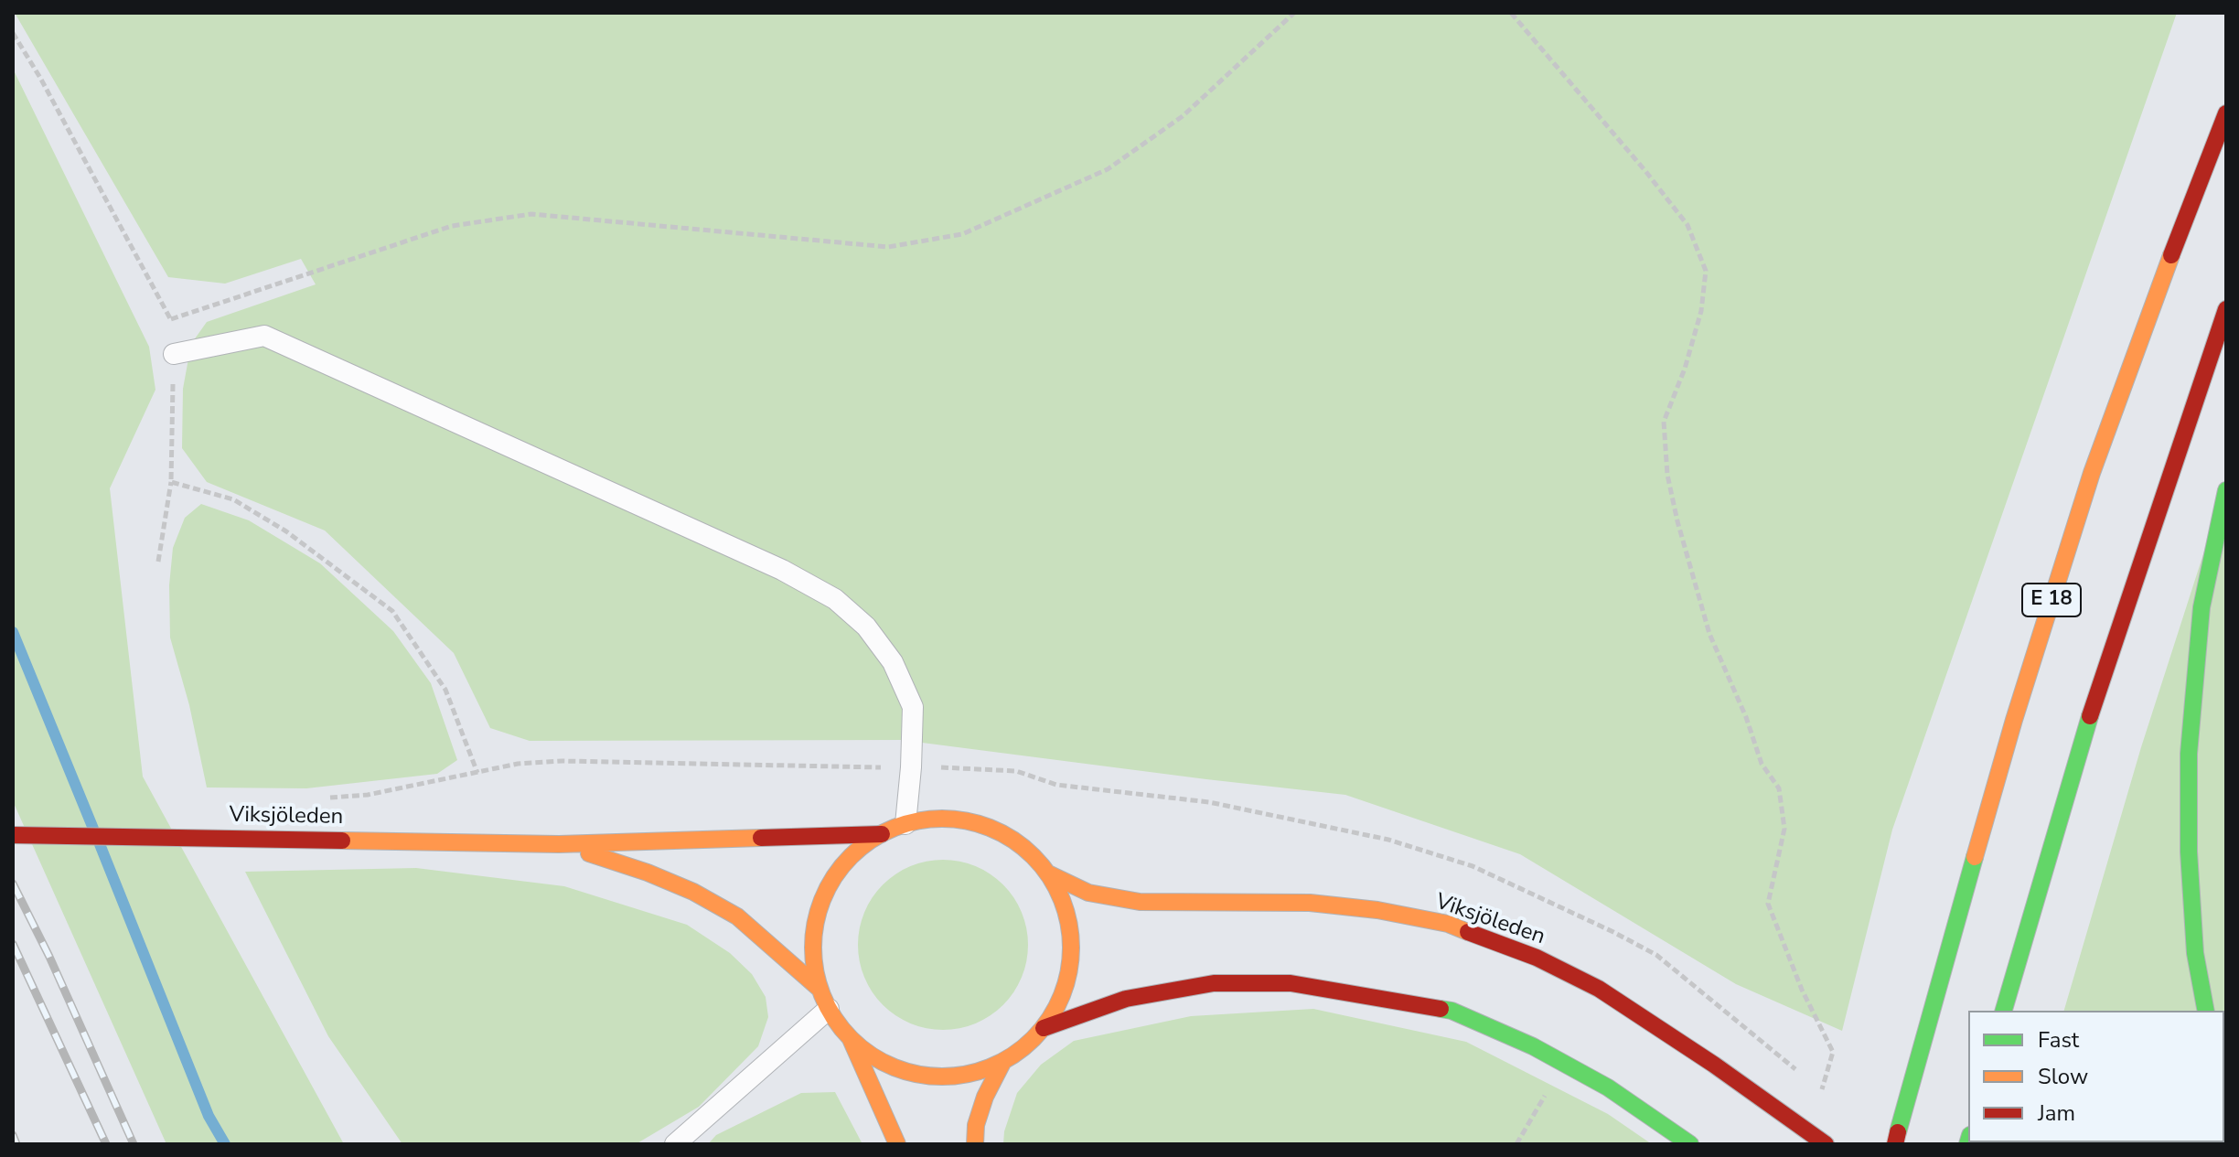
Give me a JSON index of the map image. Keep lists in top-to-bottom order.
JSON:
{
  "streets": {
    "main road": ["E 18", "Viksjöleden"]
  },
  "legend": ["Fast", "Slow", "Jam"]
}
